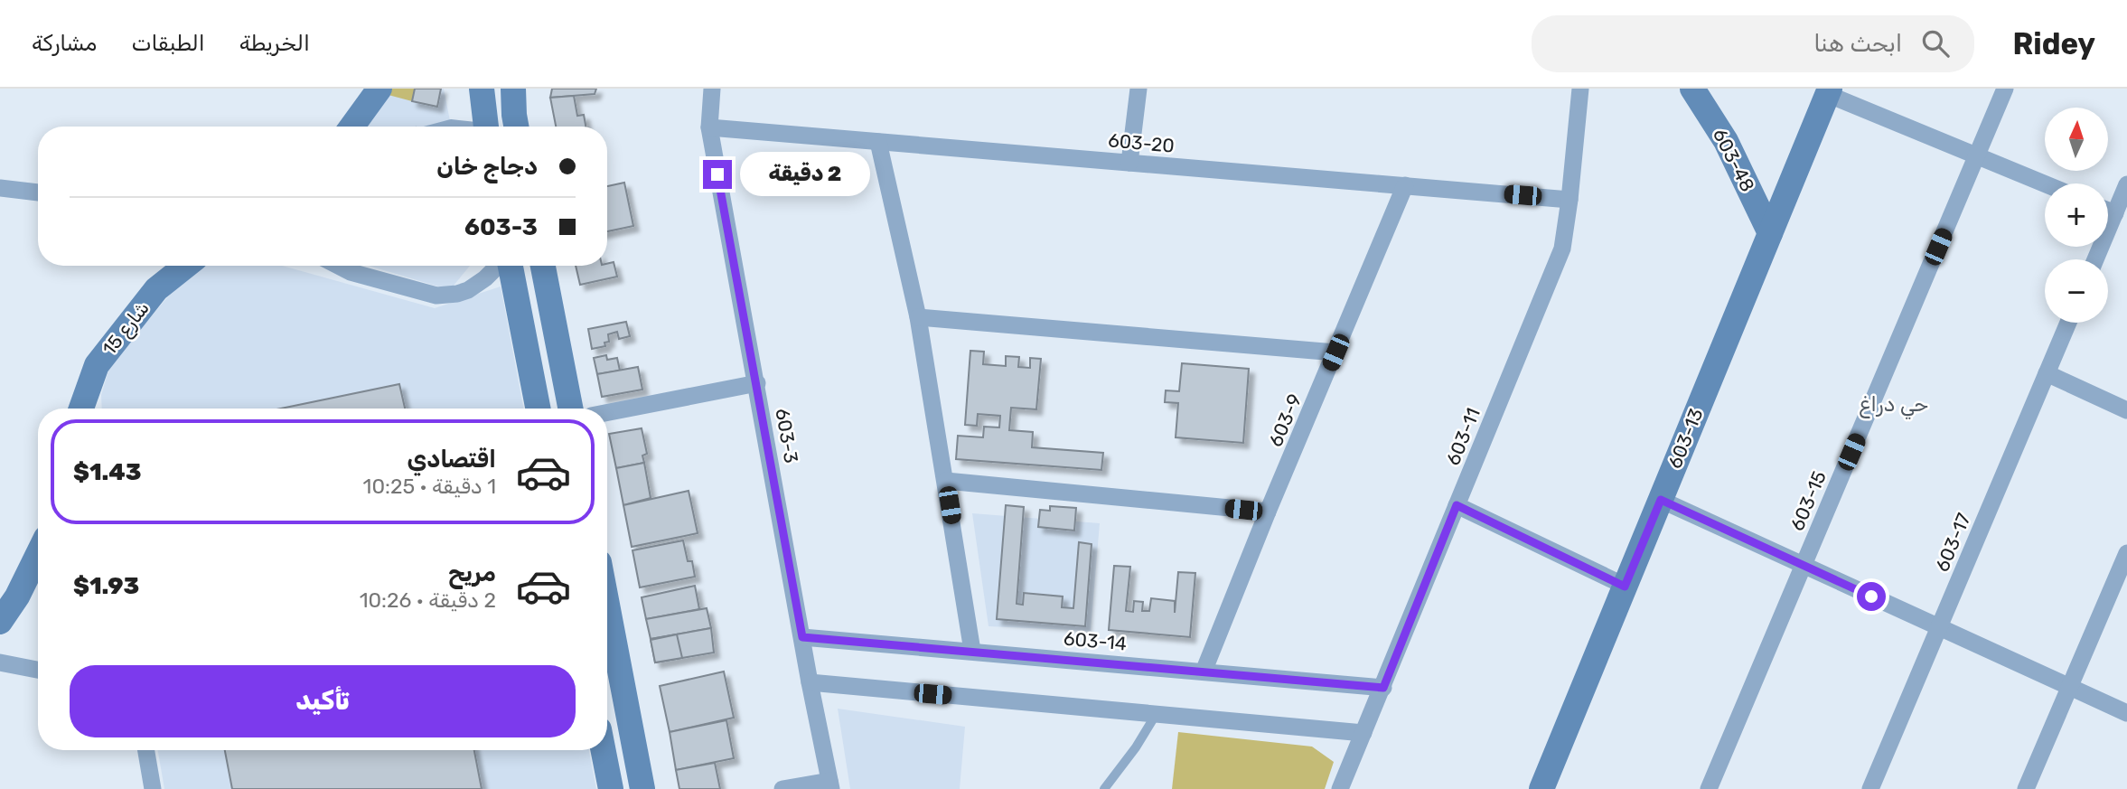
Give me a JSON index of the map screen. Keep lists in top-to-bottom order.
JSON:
{
  "streets": {
    "street": [
      "603-20",
      "603-48",
      "شارع 15",
      "603-9",
      "603-3",
      "603-11",
      "603-13",
      "603-15",
      "603-17",
      "603-14"
    ]
  },
  "crossings": [
    ["603-20", "603-9"],
    ["603-20", "603-3"],
    ["603-20", "603-11"],
    ["603-48", "603-13"],
    ["603-9", "603-14"],
    ["603-3", "603-14"],
    ["603-11", "603-14"]
  ],
  "districts": ["حي دراغ"],
  "north": "top",
  "page": {
    "header": "Ridey",
    "search": "ابحث هنا",
    "nav": ["الخريطة", "الطبقات", "مشاركة"],
    "map_buttons": ["+", "−"],
    "banner": ["دجاج خان", "603-3"],
    "bubble": "2 دقيقة",
    "list": [
      {
        "name": "اقتصادي",
        "note": "1 دقيقة · 10:25",
        "value": "$1.43"
      },
      {
        "name": "مريح",
        "note": "2 دقيقة · 10:26",
        "value": "$1.93"
      }
    ],
    "buttons": "تأكيد"
  }
}
